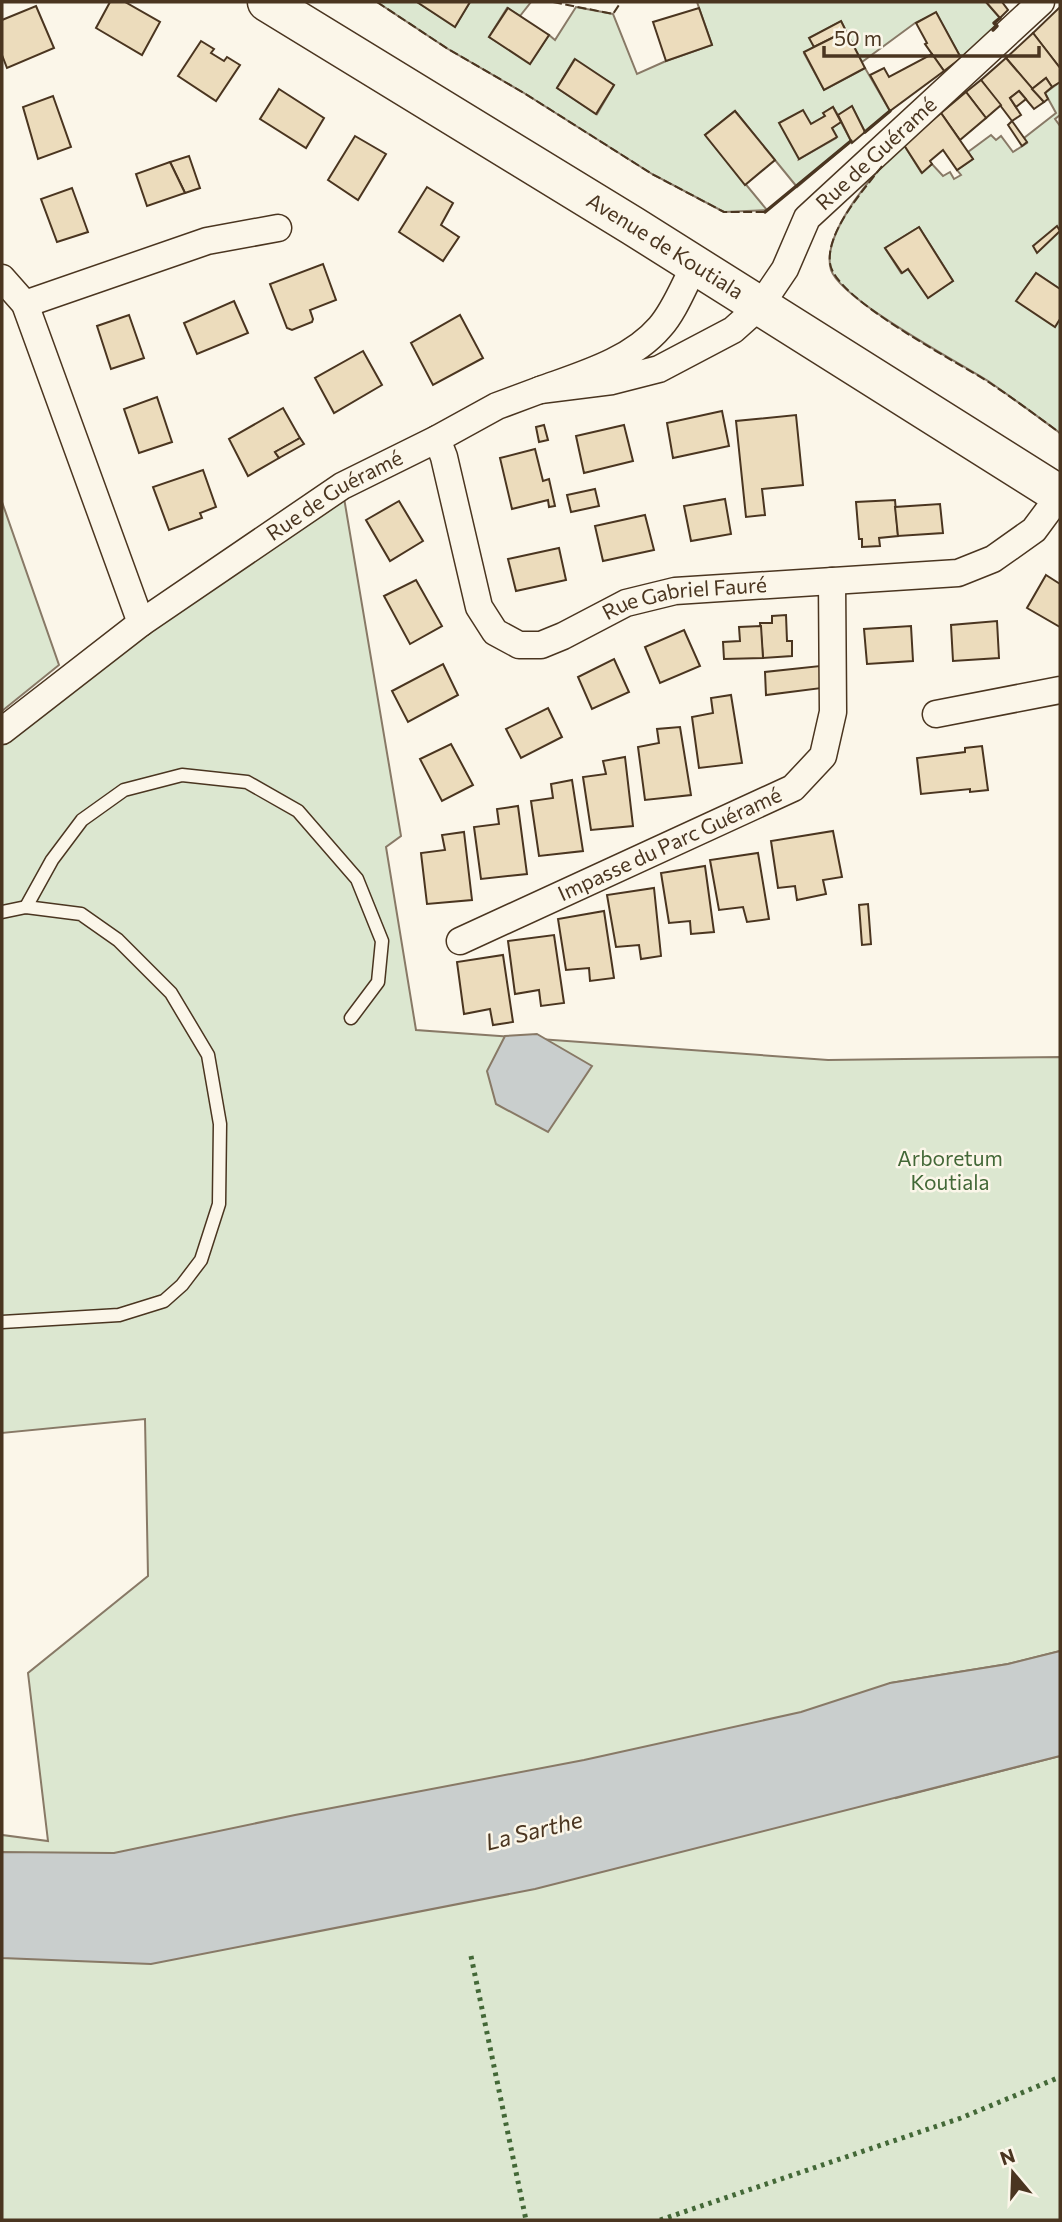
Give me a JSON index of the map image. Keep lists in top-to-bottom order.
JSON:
{
  "streets": {
    "main road": ["Avenue de Koutiala"],
    "street": ["Rue de Guéramé", "Rue Gabriel Fauré", "Impasse du Parc Guéramé"]
  },
  "crossings": [
    ["Rue de Guéramé", "Avenue de Koutiala"],
    ["Rue de Guéramé", "Rue Gabriel Fauré"],
    ["Avenue de Koutiala", "Rue Gabriel Fauré"],
    ["Rue Gabriel Fauré", "Impasse du Parc Guéramé"]
  ],
  "water": ["La Sarthe"],
  "parks": ["Arboretum Koutiala"],
  "scale_bar": "50 m",
  "north": "top"
}
